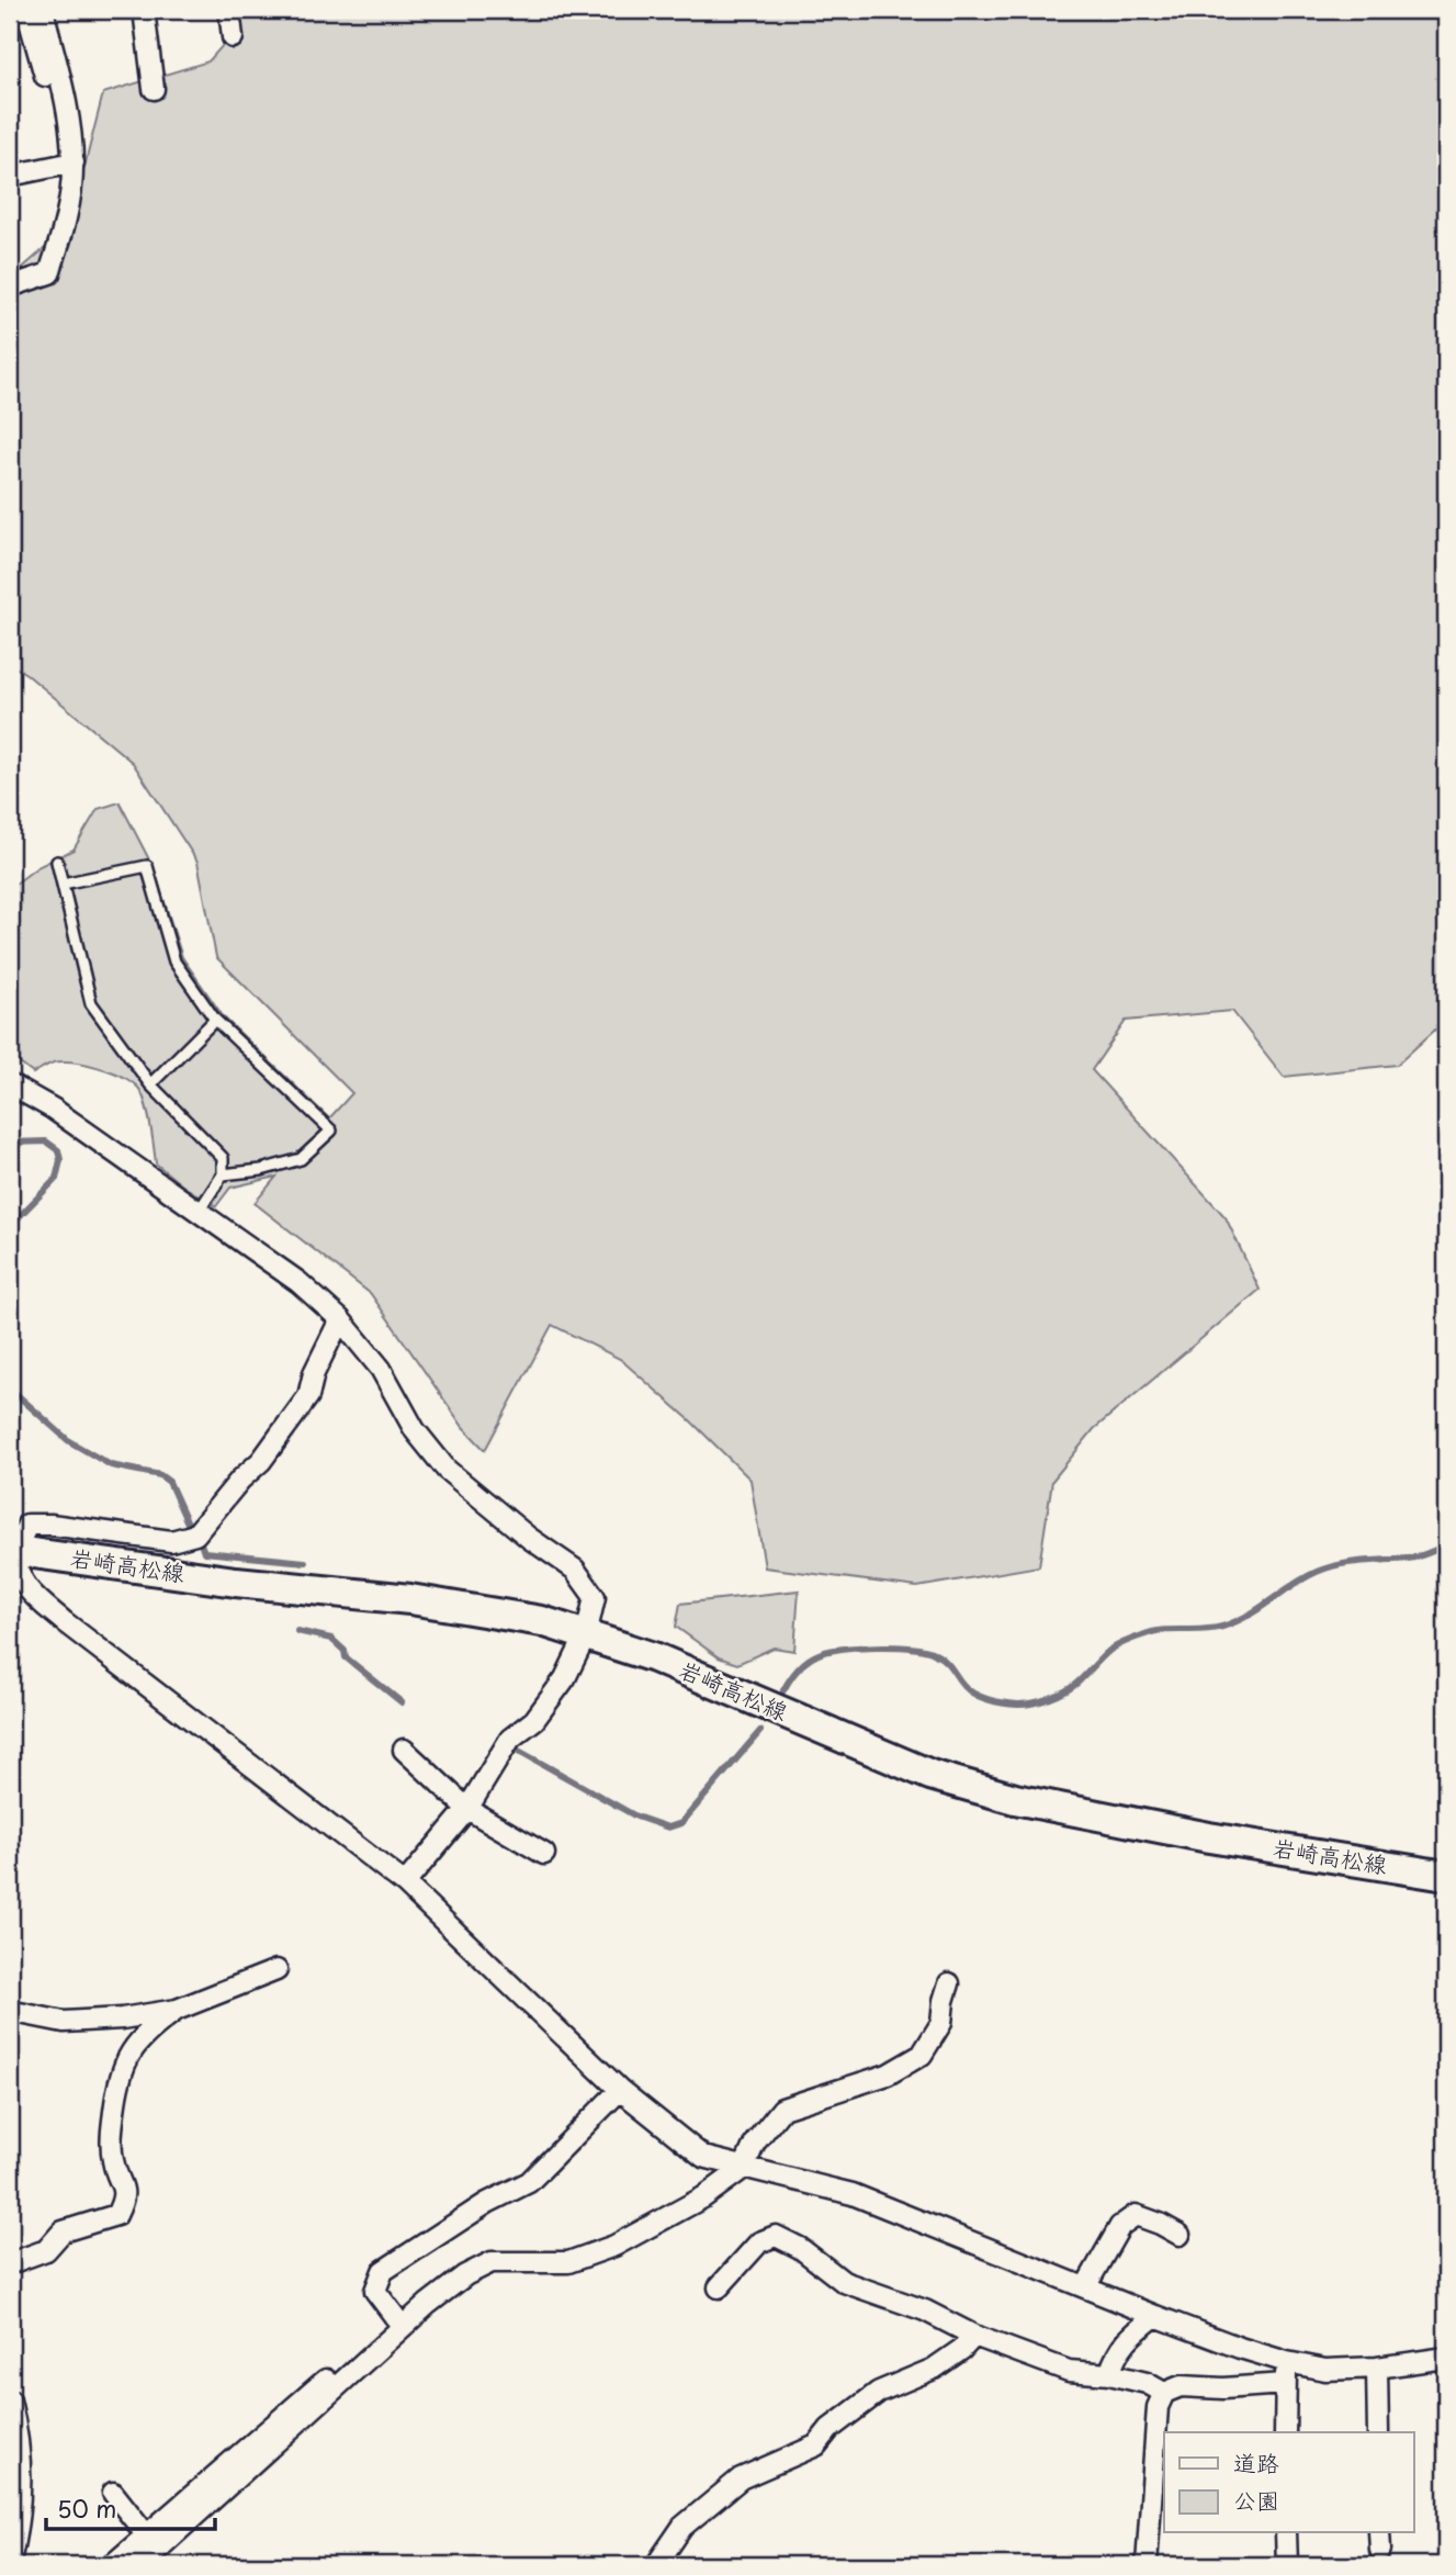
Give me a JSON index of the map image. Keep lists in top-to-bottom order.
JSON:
{
  "streets": {
    "main road": ["岩崎高松線"]
  },
  "legend": ["道路", "公園"],
  "scale_bar": "50 m"
}
